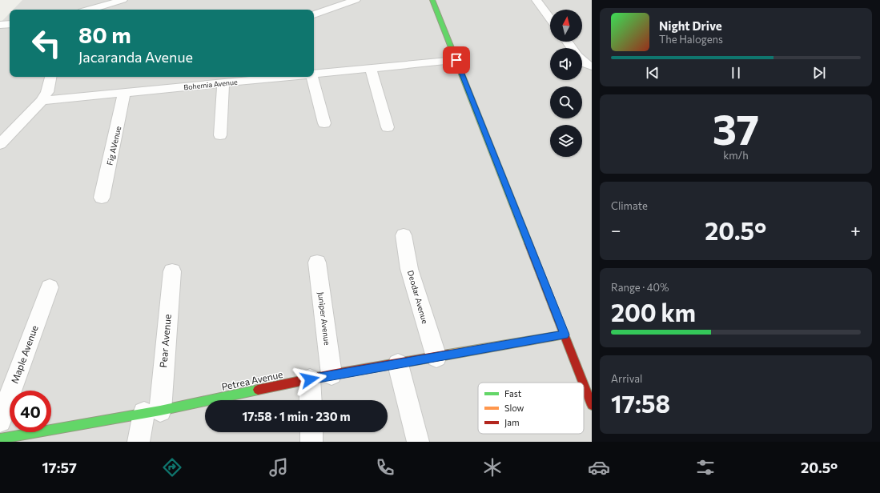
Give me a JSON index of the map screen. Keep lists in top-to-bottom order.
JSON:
{
  "streets": {
    "street": [
      "Bohemia Avenue",
      "Fig AVenue",
      "Deodar Avenue",
      "Juniper Avenue",
      "Pear Avenue",
      "Maple Avenue",
      "Petrea Avenue"
    ]
  },
  "crossings": [
    ["Bohemia Avenue", "Fig AVenue"],
    ["Deodar Avenue", "Petrea Avenue"],
    ["Juniper Avenue", "Petrea Avenue"],
    ["Pear Avenue", "Petrea Avenue"]
  ],
  "legend": ["Fast", "Slow", "Jam"],
  "north": "top",
  "page": {
    "turn": ["80 m", "Jacaranda Avenue"],
    "song": ["Night Drive", "The Halogens"],
    "tile": [
      ["37", "km/h"],
      "Climate",
      ["Range · 40%", "200 km"],
      ["Arrival", "17:58"]
    ],
    "heat": ["−", "20.5°", "+"],
    "limit": "40",
    "trip": "17:58 · 1 min · 230 m",
    "tabs": ["17:57", "20.5°"]
  }
}
